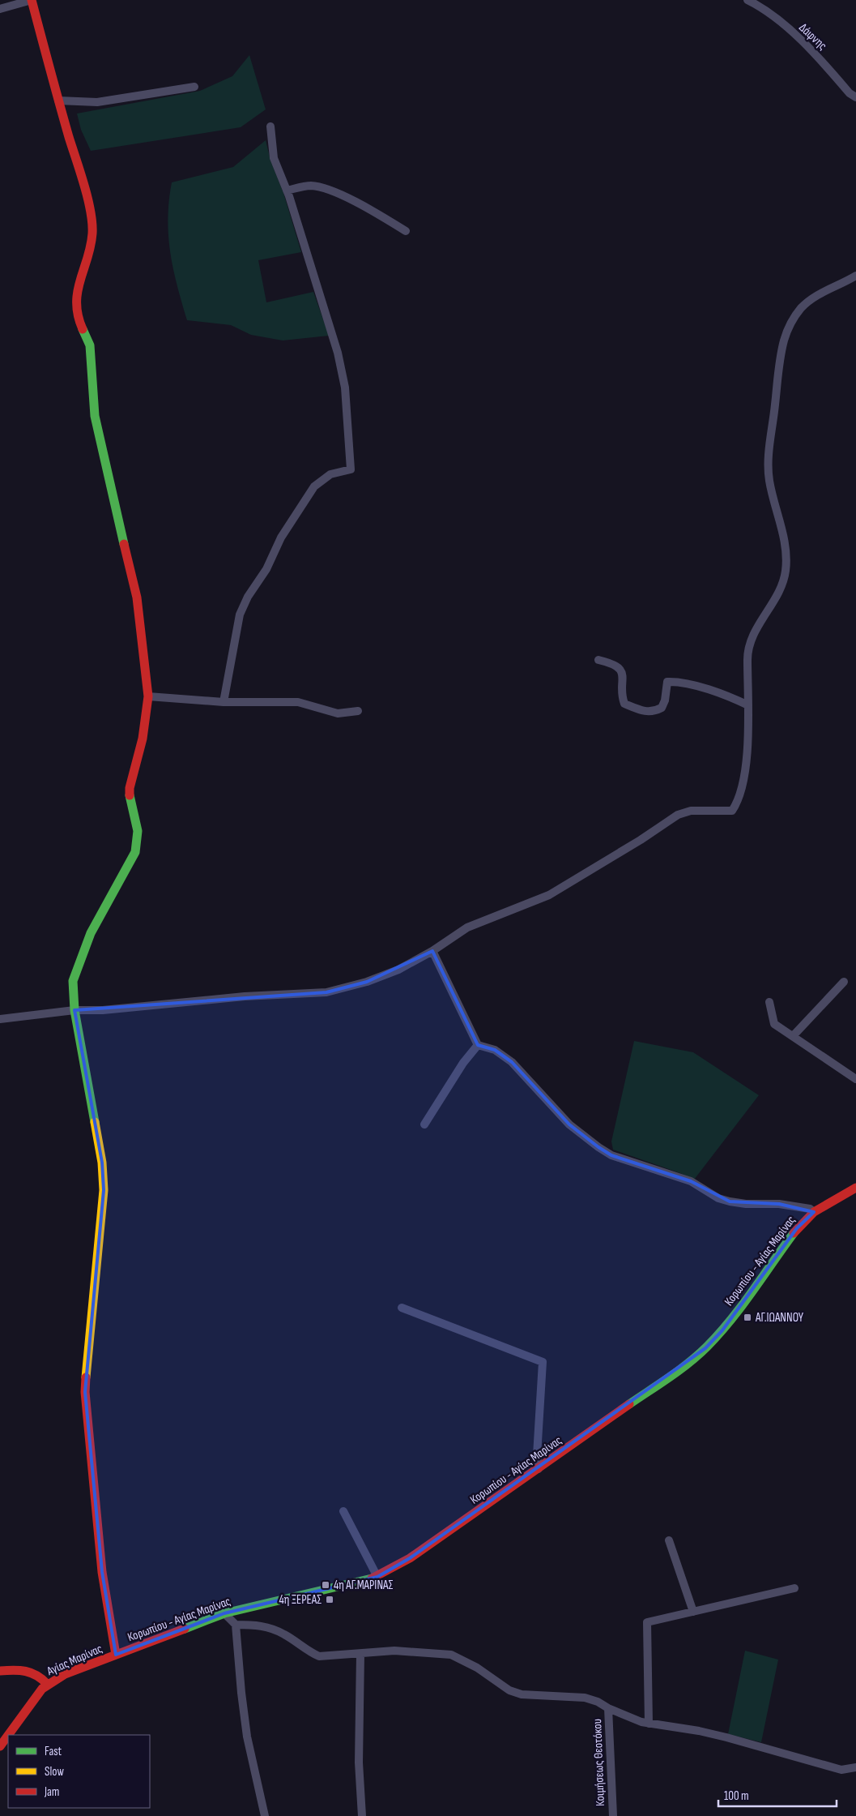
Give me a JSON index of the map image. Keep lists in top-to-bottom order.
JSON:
{
  "streets": {
    "street": [
      "Δάφνης",
      "Κορωπίου - Αγίας Μαρίνας",
      "Αγίας Μαρίνας",
      "Κοιμήσεως Θεοτόκου"
    ]
  },
  "crossings": [
    ["Κορωπίου - Αγίας Μαρίνας", "Αγίας Μαρίνας"]
  ],
  "places": {
    "transit": ["ΑΓ.ΙΩΑΝΝΟΥ", "4η ΑΓ.ΜΑΡΙΝΑΣ", "4η ΞΕΡΕΑΣ"]
  },
  "legend": ["Fast", "Slow", "Jam"],
  "scale_bar": "100 m"
}
